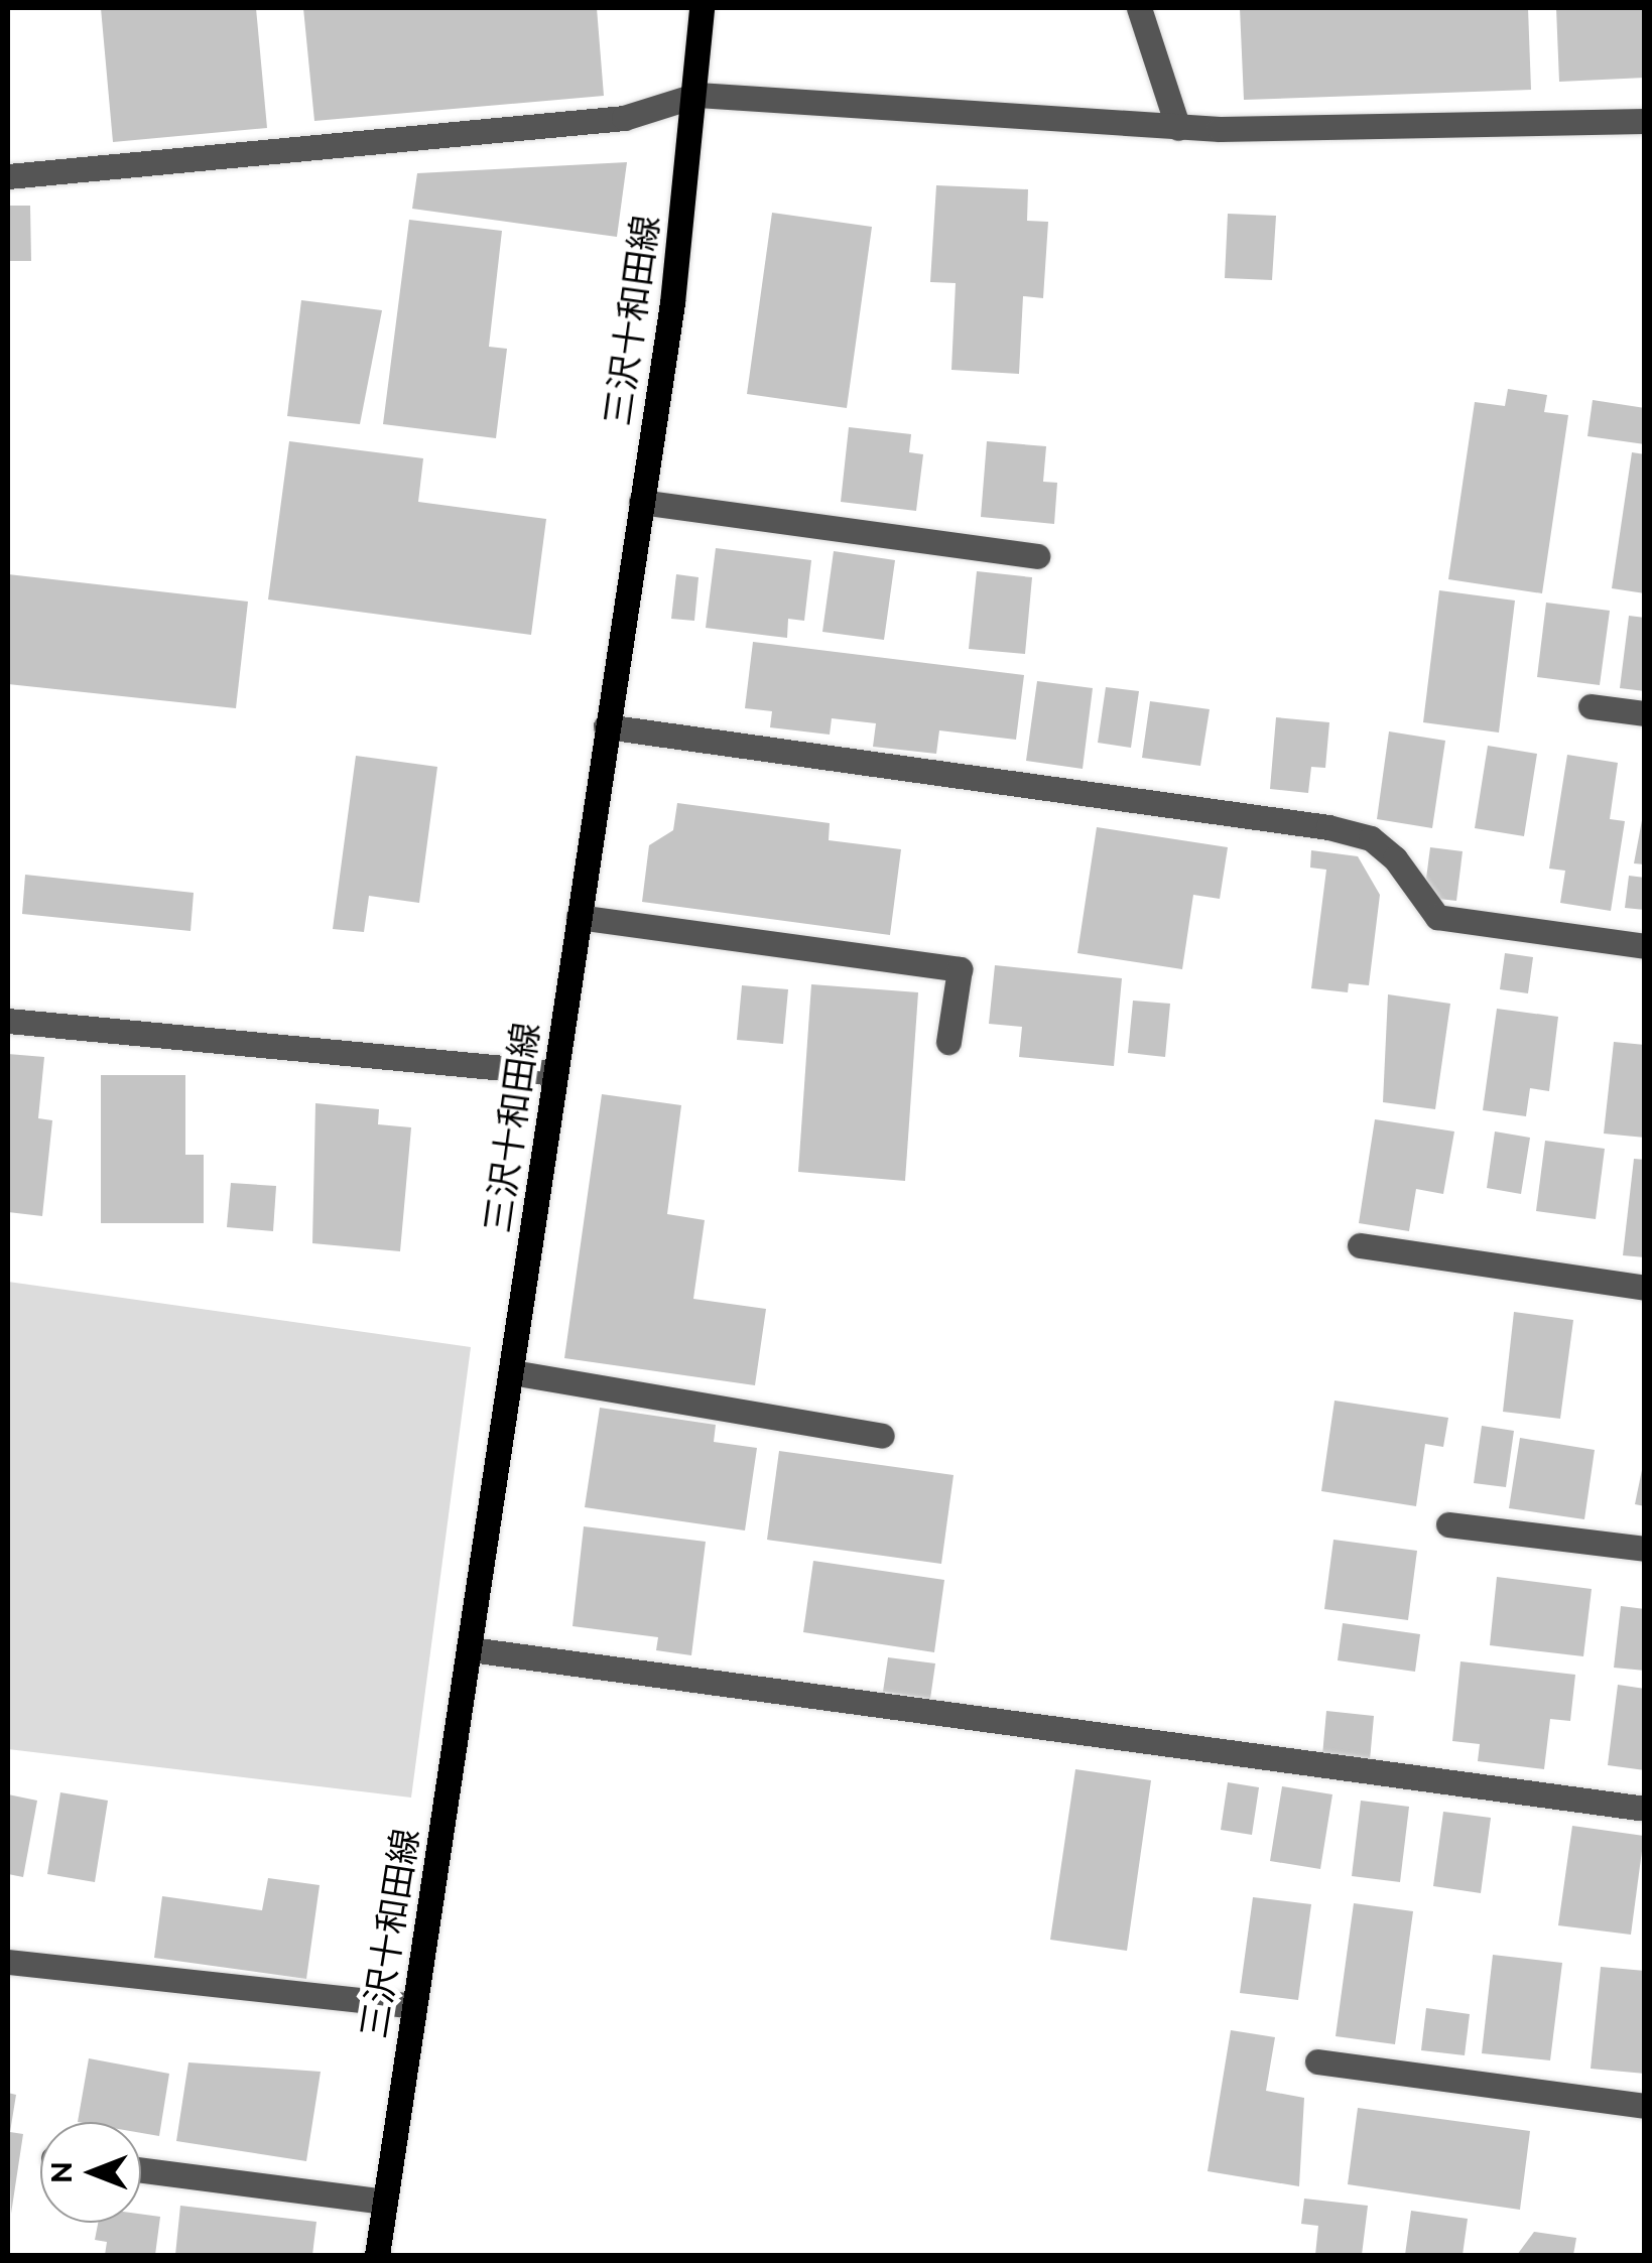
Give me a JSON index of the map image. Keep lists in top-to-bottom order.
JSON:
{
  "streets": {
    "main road": ["三沢十和田線"]
  },
  "north": "left"
}
